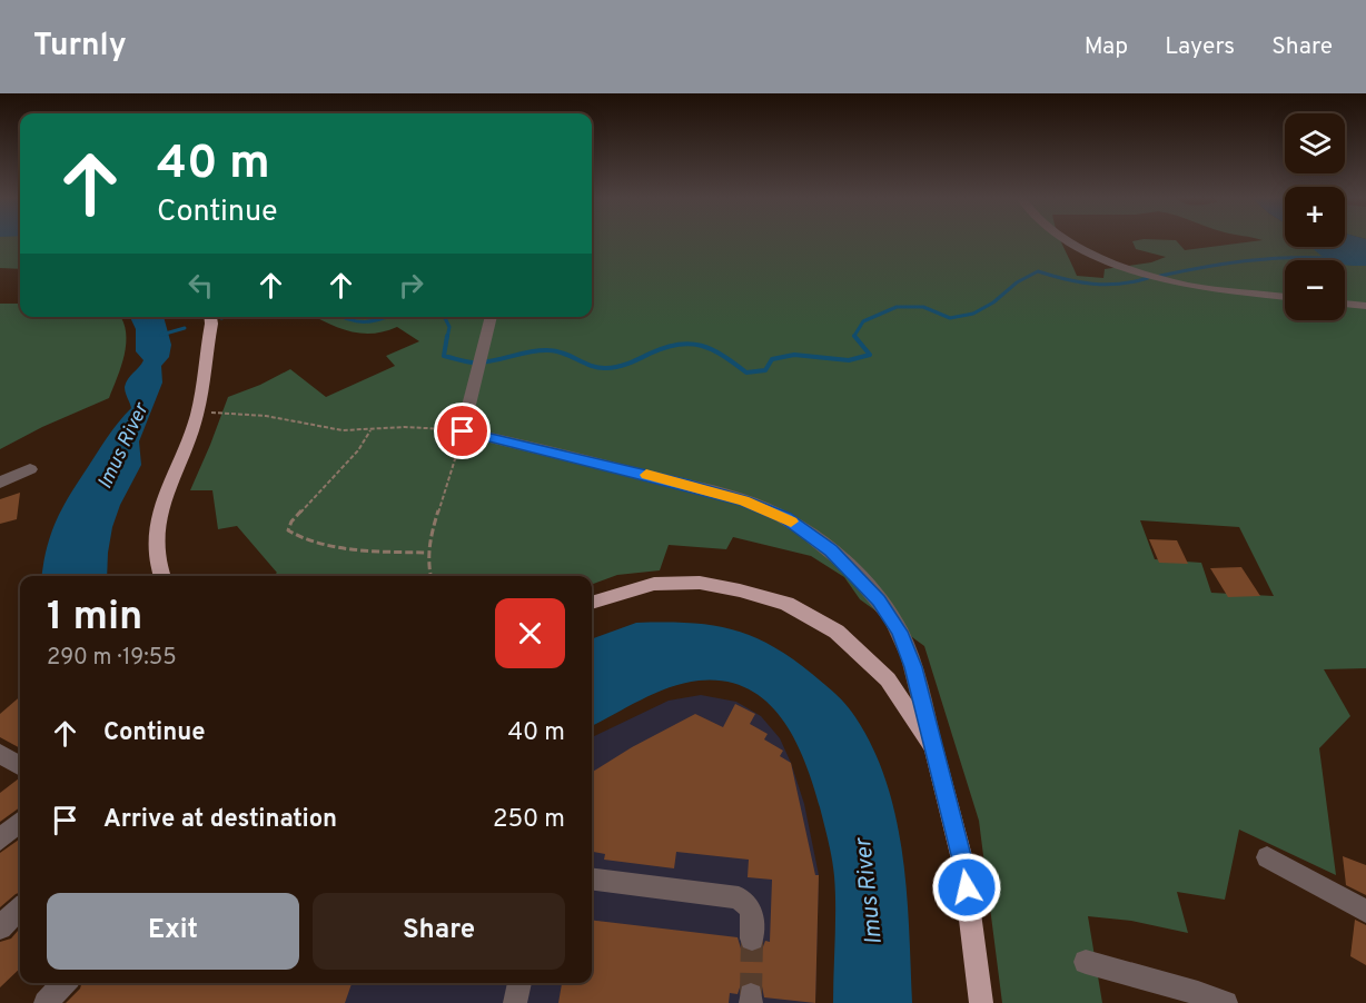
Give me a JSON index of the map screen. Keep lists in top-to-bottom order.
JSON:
{
  "water": ["Imus River"],
  "page": {
    "header": "Turnly",
    "nav": ["Map", "Layers", "Share"],
    "map_buttons": ["+", "−"],
    "turn": ["40 m", "Continue"],
    "heading": ["1 min", "290 m · 19:55"],
    "list": [
      {
        "name": "Continue",
        "value": "40 m"
      },
      {
        "name": "Arrive at destination",
        "value": "250 m"
      }
    ],
    "buttons": ["Exit", "Share"]
  }
}
